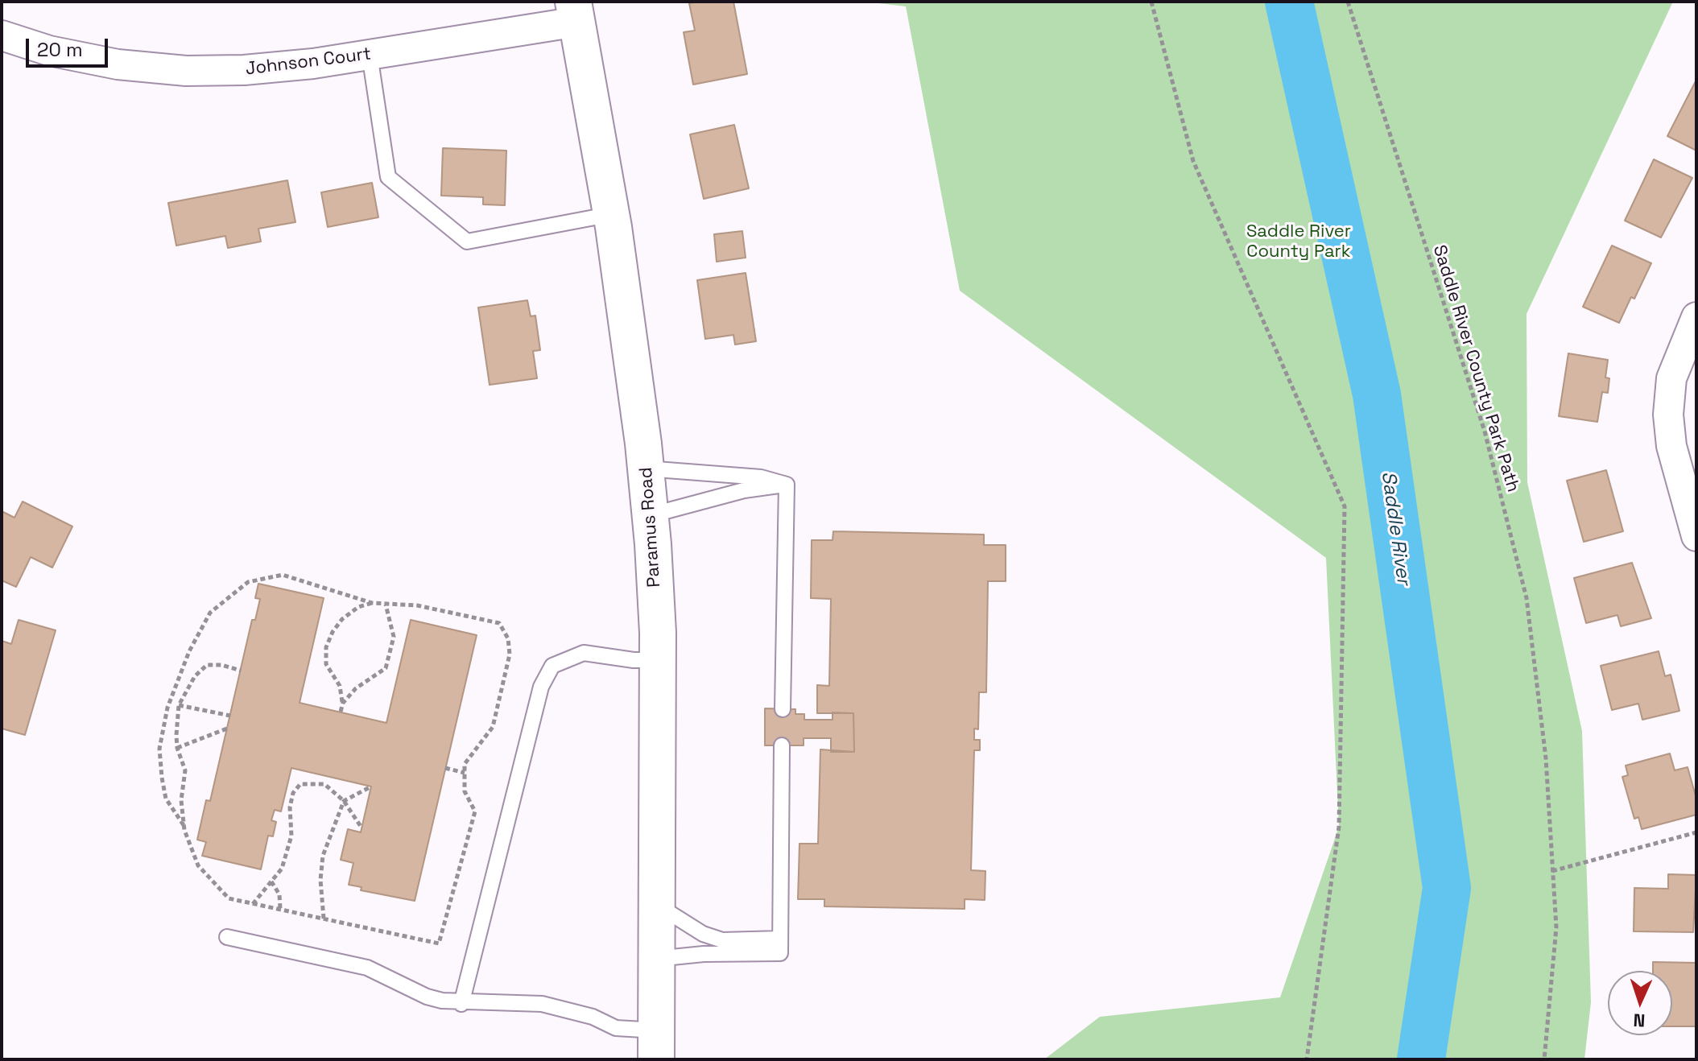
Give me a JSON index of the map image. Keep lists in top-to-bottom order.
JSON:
{
  "streets": {
    "main road": ["Paramus Road"],
    "street": ["Johnson Court"],
    "path": ["Saddle River County Park Path"]
  },
  "crossings": [
    ["Johnson Court", "Paramus Road"]
  ],
  "water": ["Saddle River"],
  "parks": ["Saddle River County Park"],
  "scale_bar": "20 m",
  "north": "bottom"
}
